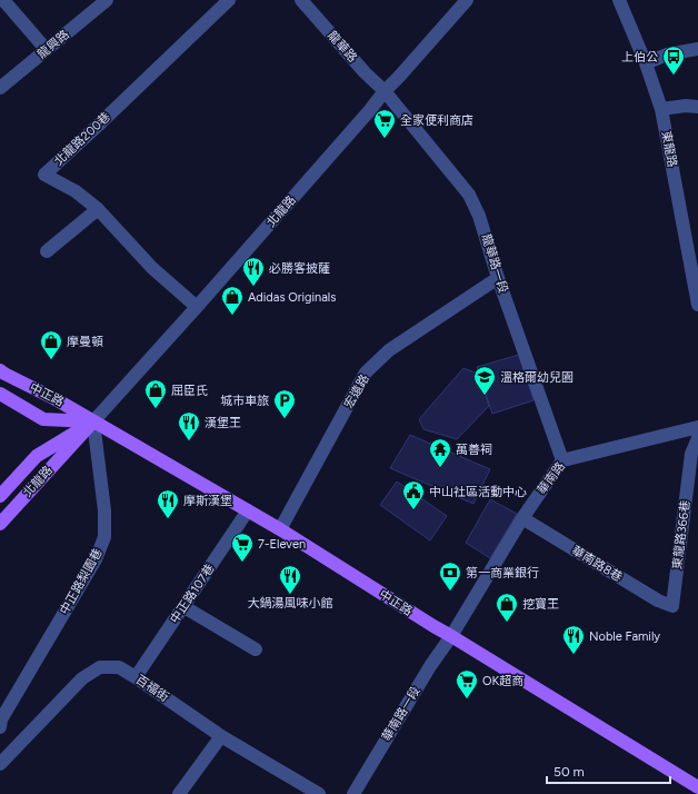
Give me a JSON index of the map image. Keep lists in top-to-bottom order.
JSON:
{
  "streets": {
    "main road": ["北龍路", "中正路"],
    "street": [
      "龍興路",
      "龍華路",
      "北龍路200巷",
      "東龍路",
      "龍華路一段",
      "宏遠路",
      "華南路",
      "東龍路366巷",
      "華南路8巷",
      "中正路梨園巷",
      "中正路107巷",
      "百福街",
      "華南路一段"
    ]
  },
  "crossings": [
    ["龍華路", "北龍路"],
    ["龍華路", "龍華路一段"],
    ["北龍路200巷", "北龍路"],
    ["北龍路", "龍華路一段"],
    ["北龍路", "中正路"],
    ["北龍路", "中正路梨園巷"],
    ["龍華路一段", "宏遠路"],
    ["龍華路一段", "華南路"],
    ["宏遠路", "中正路"],
    ["中正路", "華南路"],
    ["中正路", "中正路梨園巷"],
    ["中正路", "中正路107巷"],
    ["中正路", "華南路一段"],
    ["華南路", "華南路8巷"],
    ["華南路", "華南路一段"],
    ["東龍路366巷", "華南路8巷"],
    ["中正路107巷", "百福街"]
  ],
  "places": {
    "bus stop": ["上伯公"],
    "supermarket": ["全家便利商店", "7-Eleven", "OK超商"],
    "restaurant": [
      "必勝客披薩",
      "漢堡王",
      "摩斯漢堡",
      "大鍋湯風味小館",
      "Noble Family"
    ],
    "shop": [
      "Adidas Originals",
      "摩曼頓",
      "屈臣氏",
      "挖寶王"
    ],
    "school or university": ["溫格爾幼兒園"],
    "parking": ["城市車旅"],
    "temple": ["萬善祠"],
    "public building": ["中山社區活動中心"],
    "bank": ["第一商業銀行"]
  },
  "scale_bar": "50 m"
}
